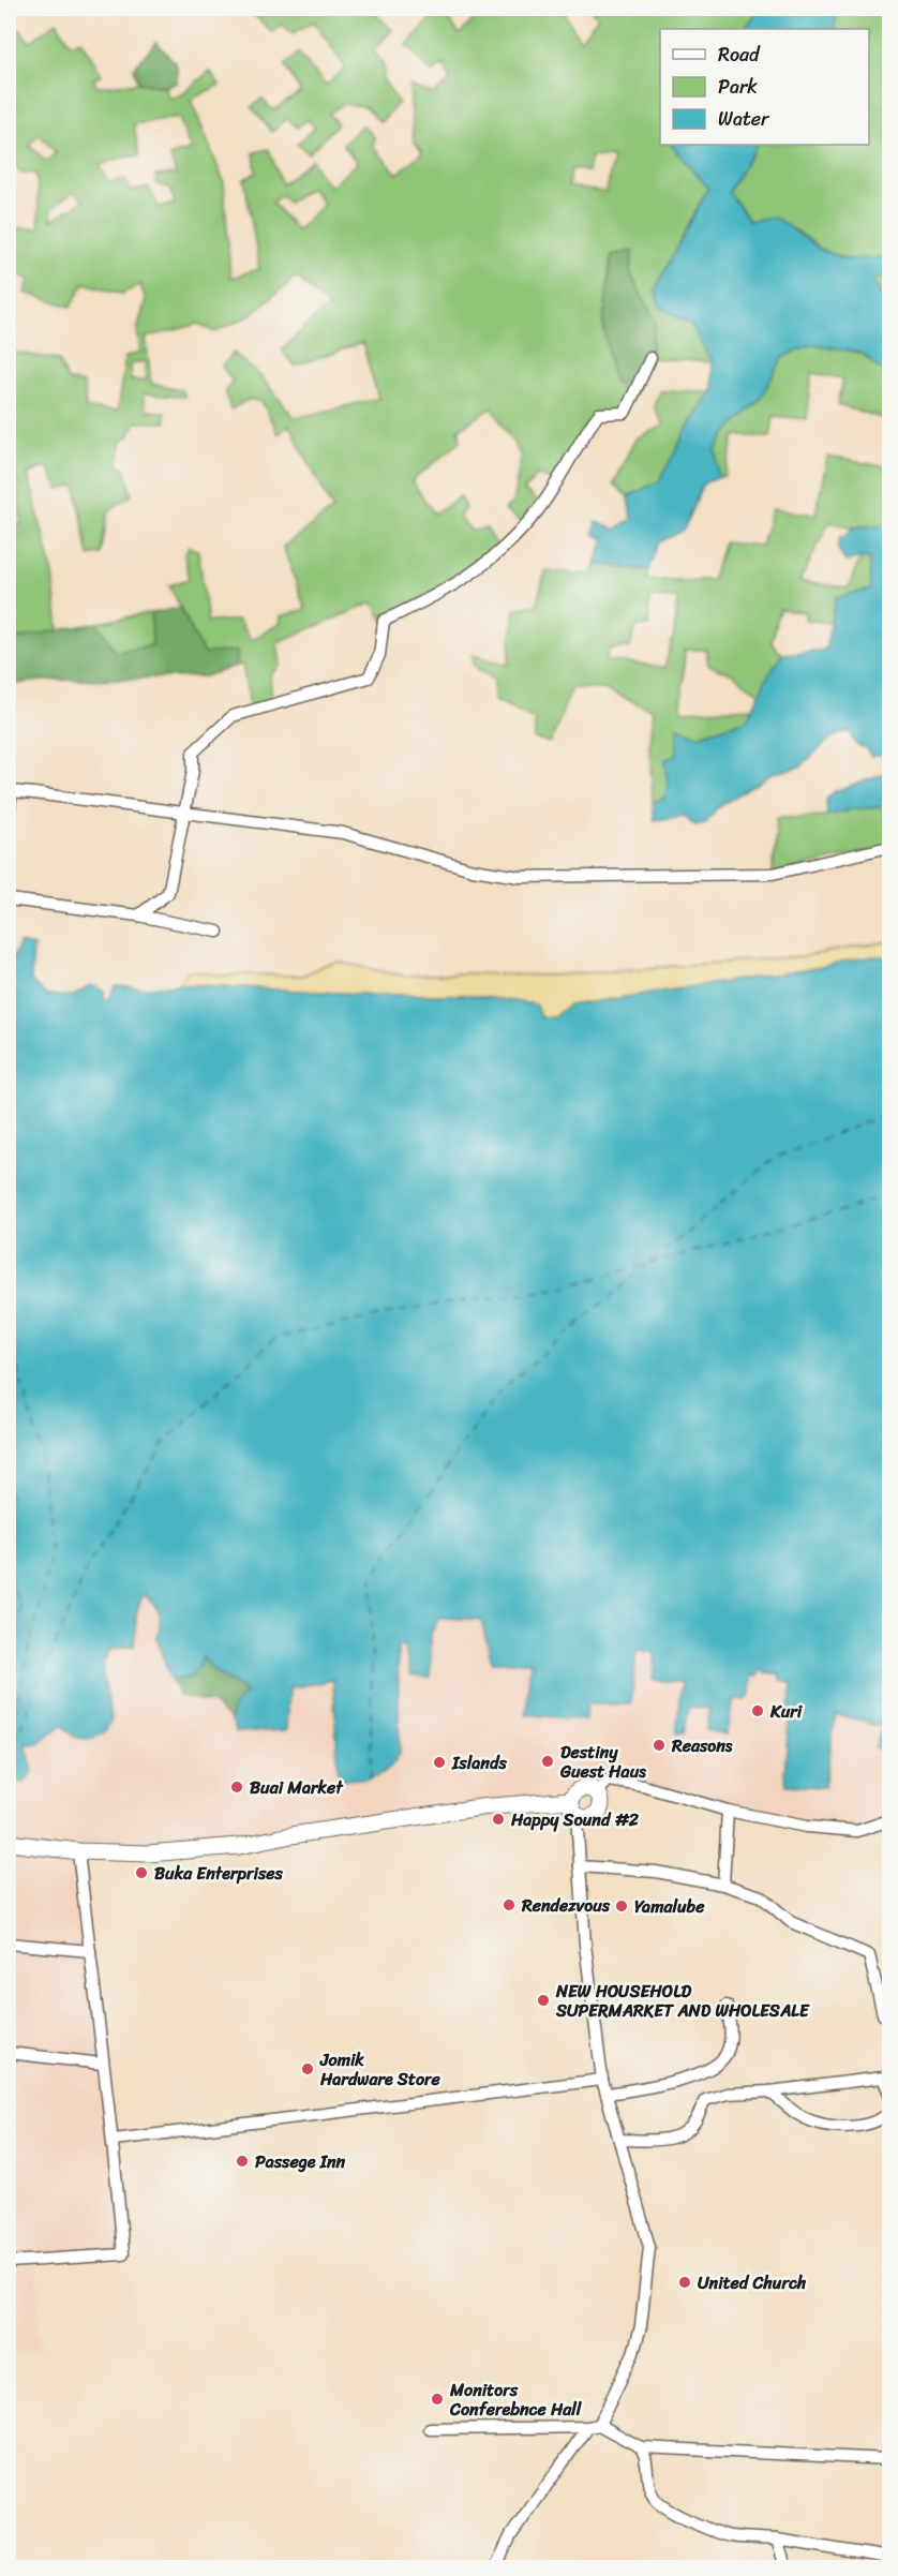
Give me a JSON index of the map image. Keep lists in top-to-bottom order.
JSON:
{
  "places": [
    "Kuri",
    "Reasons",
    "Destiny Guest Haus",
    "Islands",
    "Buai Market",
    "Happy Sound #2",
    "Buka Enterprises",
    "Rendezvous",
    "Yamalube",
    "NEW HOUSEHOLD SUPERMARKET AND WHOLESALE",
    "Jomik Hardware Store",
    "Passege Inn",
    "United Church",
    "Monitors Conferebnce Hall"
  ],
  "legend": ["Road", "Park", "Water"]
}
